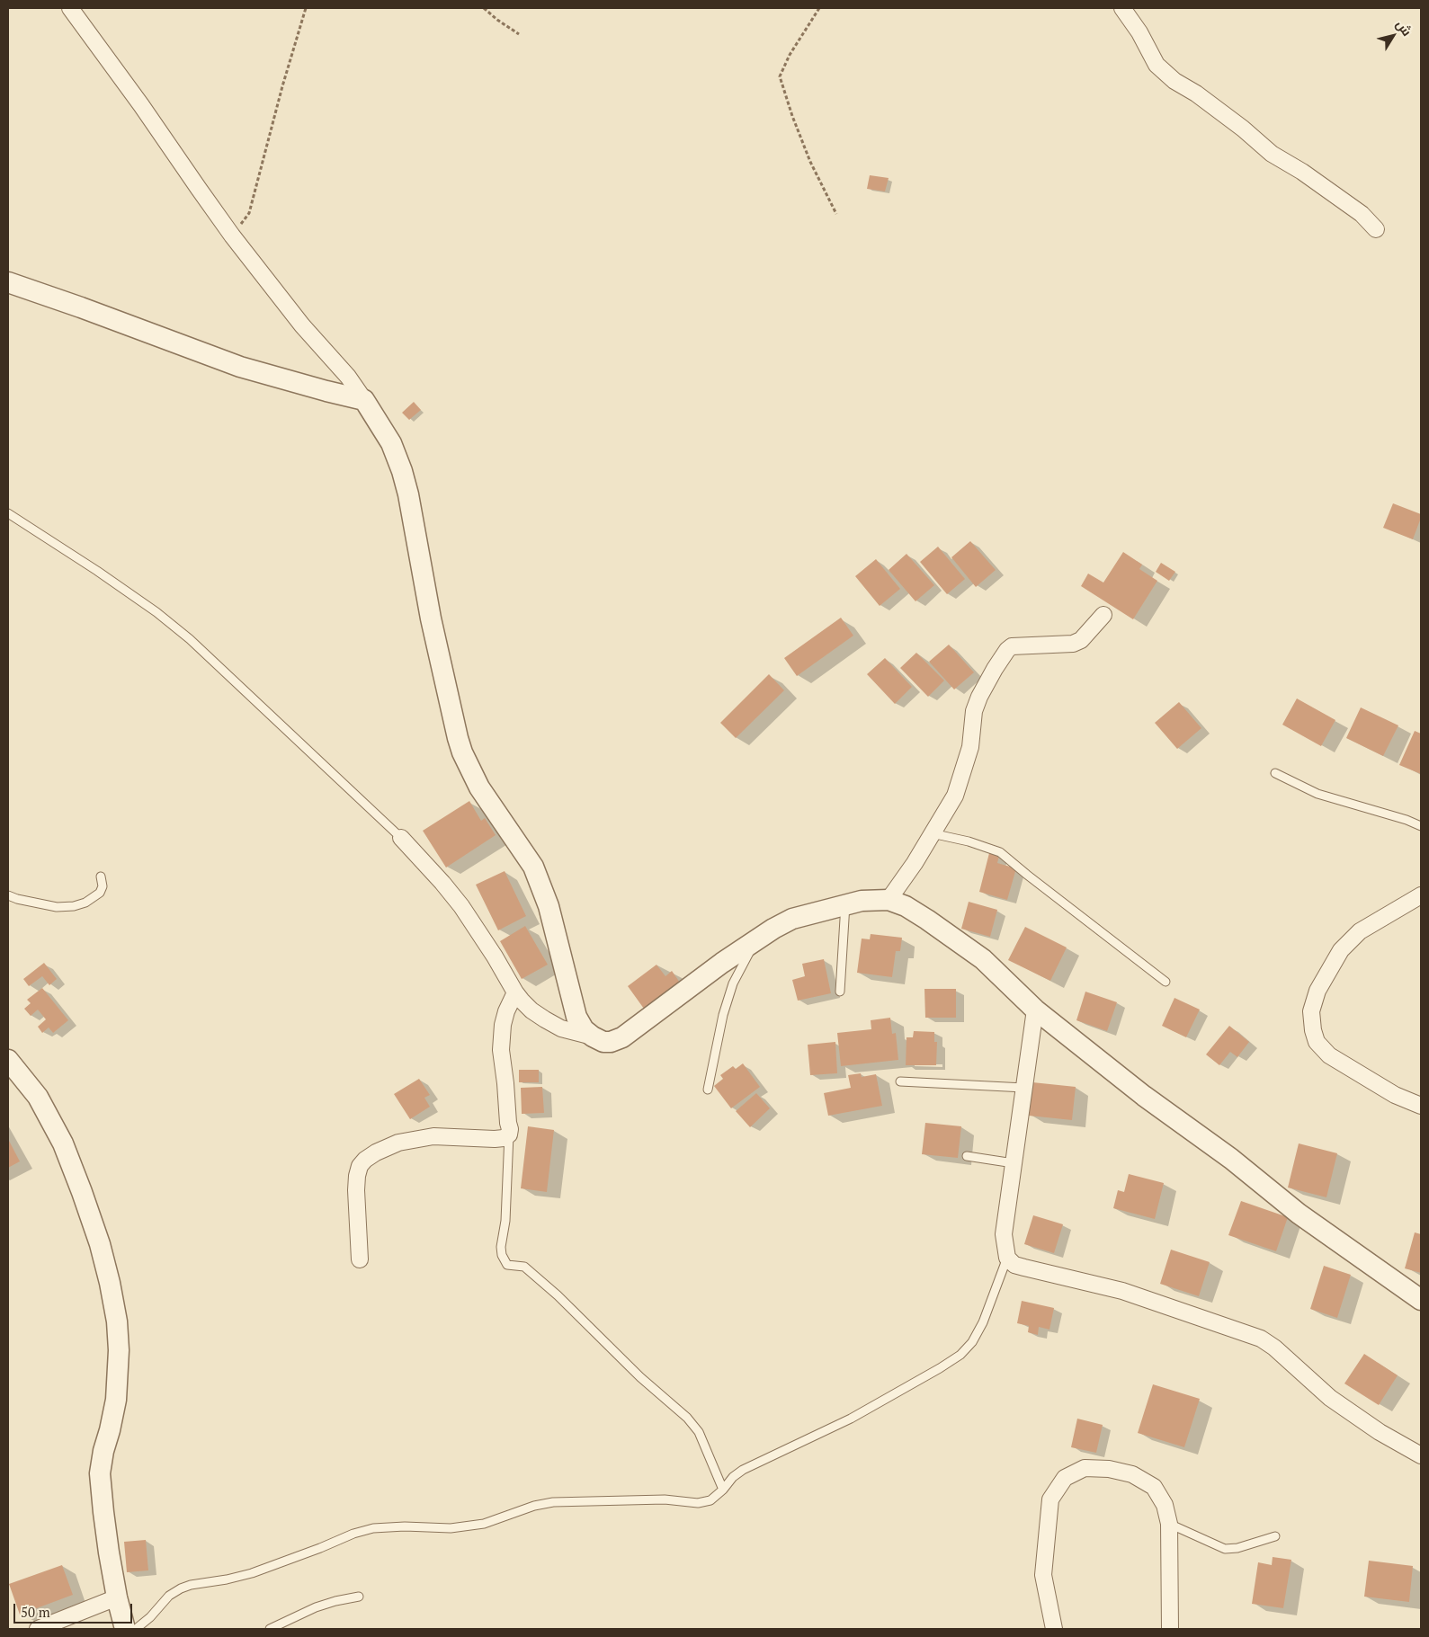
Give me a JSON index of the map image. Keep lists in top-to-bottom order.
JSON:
{
  "scale_bar": "50 m",
  "north": "top right"
}
